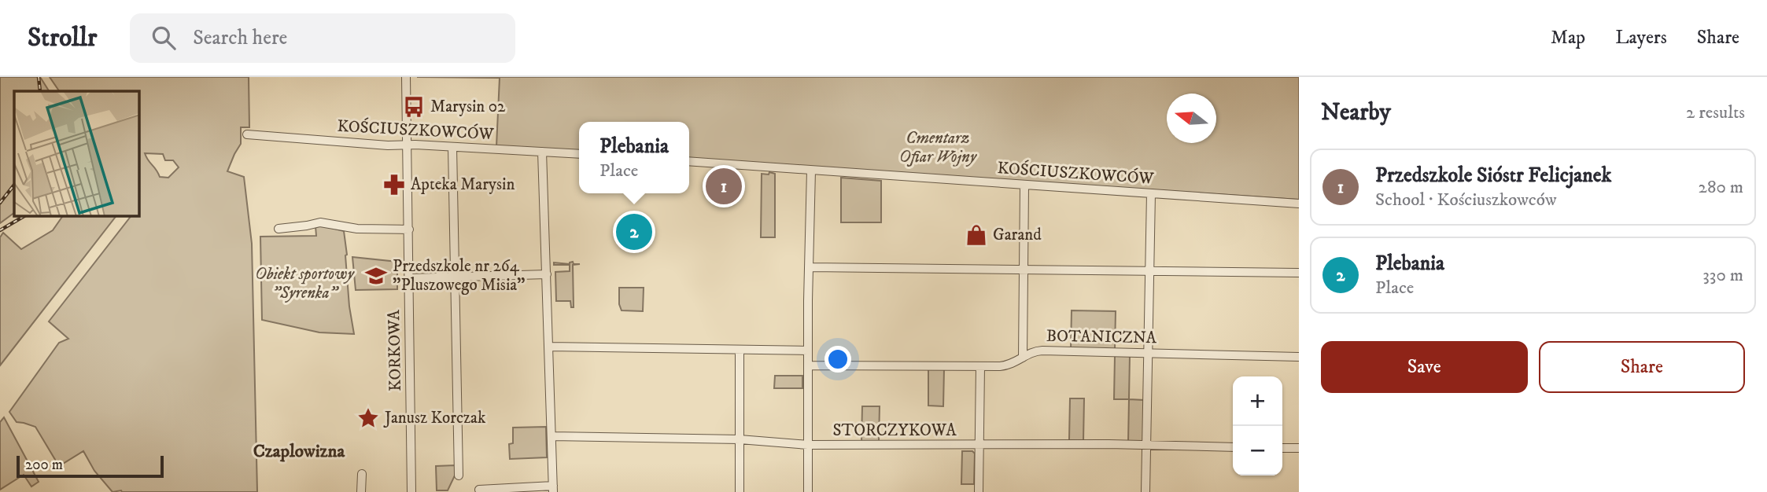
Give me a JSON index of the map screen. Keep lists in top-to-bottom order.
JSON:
{
  "streets": {
    "street": [
      "KOŚCIUSZKOWCÓW",
      "BOTANICZNA",
      "KORKOWA",
      "STORCZYKOWA"
    ]
  },
  "crossings": [
    ["KOŚCIUSZKOWCÓW", "KORKOWA"]
  ],
  "districts": ["Czaplowizna"],
  "parks": ["Cmentarz Ofiar Wojny", "Obiekt sportowy \"Syrenka\""],
  "places": {
    "bus stop": ["Marysin 02"],
    "pharmacy": ["Apteka Marysin"],
    "shop": ["Garand"],
    "school or university": ["Przedszkole nr 264 \"Pluszowego Misia\""],
    "place": ["Janusz Korczak"]
  },
  "scale_bar": "200 m",
  "north": "left",
  "page": {
    "header": "Strollr",
    "search": "Search here",
    "nav": ["Map", "Layers", "Share"],
    "heading": ["Nearby", "2 results"],
    "popup": ["Plebania", "Place"],
    "list": [
      {
        "mark": "1",
        "name": "Przedszkole Sióstr Felicjanek",
        "note": "School · Kościuszkowców",
        "value": "280 m"
      },
      {
        "mark": "2",
        "name": "Plebania",
        "note": "Place",
        "value": "330 m"
      }
    ],
    "pins": ["1", "2"],
    "buttons": ["Save", "Share"],
    "map_buttons": ["+", "−"],
    "scale": "200 m"
  }
}
